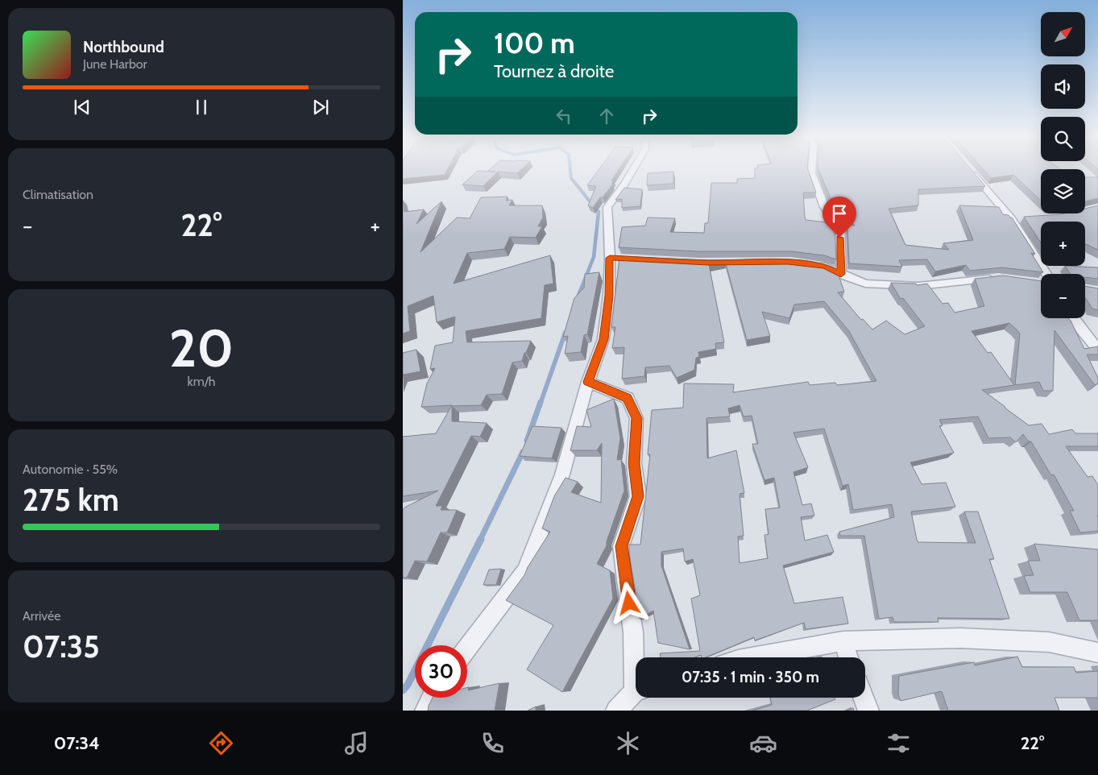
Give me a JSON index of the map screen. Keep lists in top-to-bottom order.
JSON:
{
  "north": "top right",
  "page": {
    "map_buttons": ["+", "−"],
    "turn": ["100 m", "Tournez à droite"],
    "song": ["Northbound", "June Harbor"],
    "tile": [
      "Climatisation",
      ["20", "km/h"],
      ["Autonomie · 55%", "275 km"],
      ["Arrivée", "07:35"]
    ],
    "heat": ["−", "22°", "+"],
    "limit": "30",
    "trip": "07:35 · 1 min · 350 m",
    "tabs": ["07:34", "22°"]
  }
}
